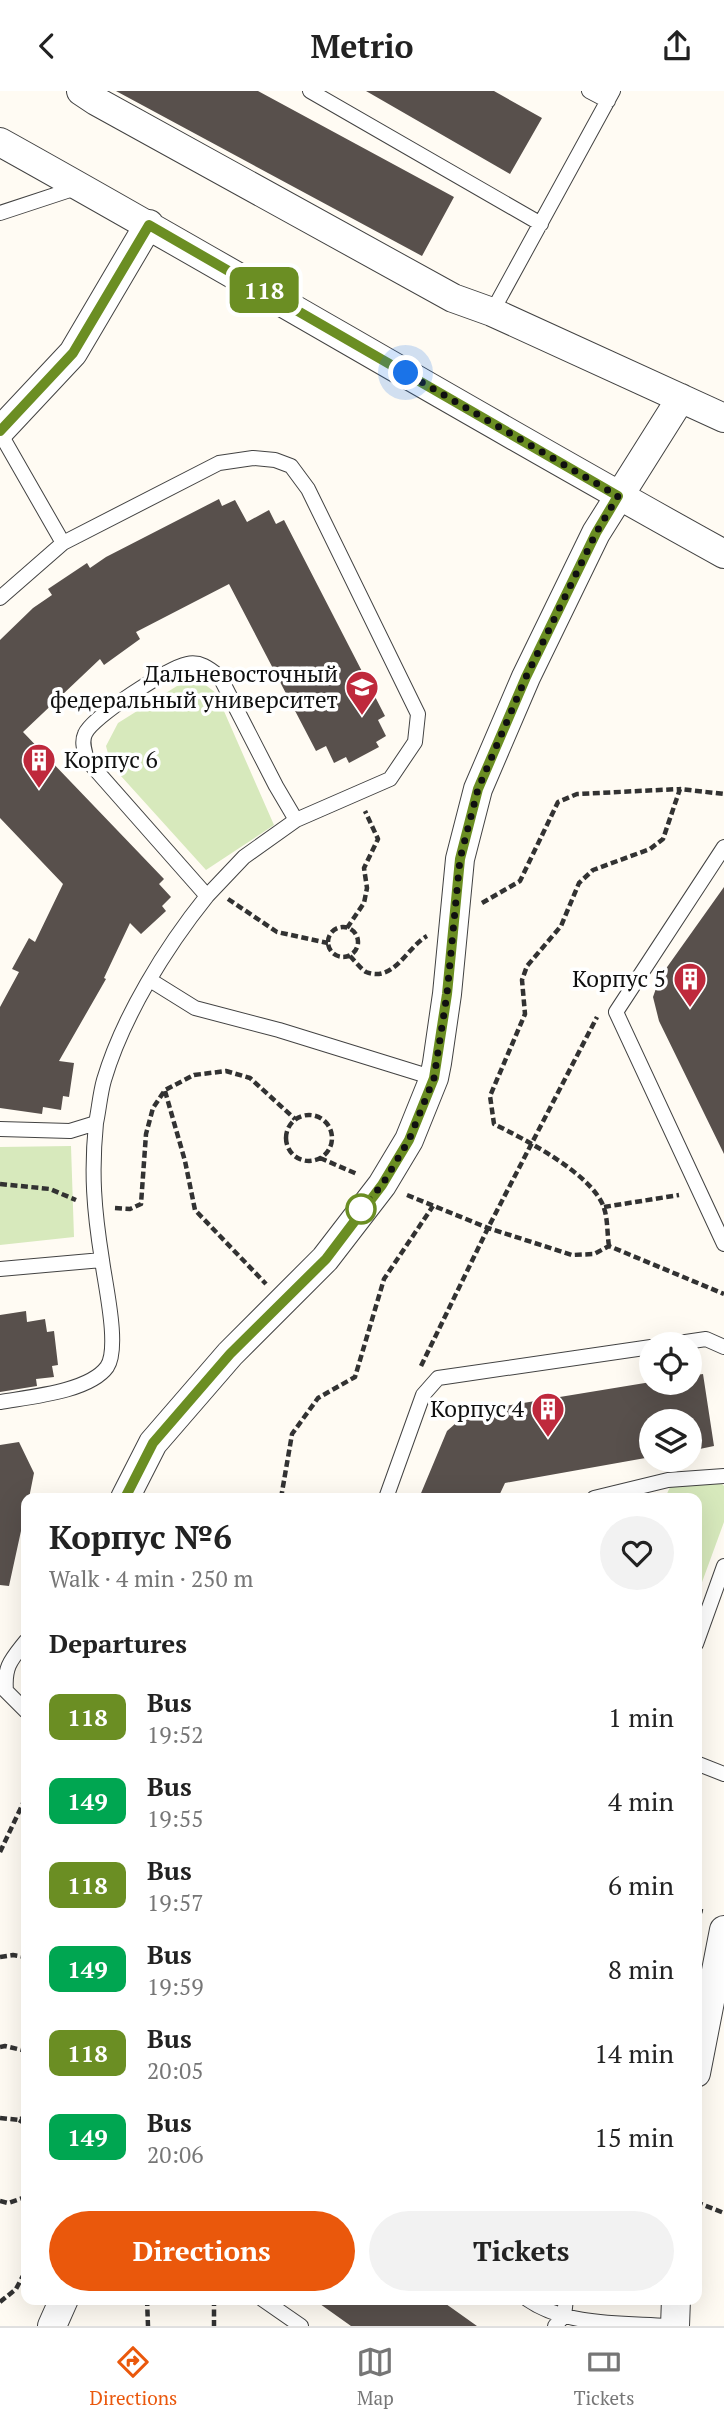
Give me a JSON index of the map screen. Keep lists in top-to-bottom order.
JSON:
{
  "places": {
    "school or university": ["Дальневосточный федеральный университет"],
    "building": ["Корпус 6", "Корпус 5", "Корпус 4"]
  },
  "lines": ["bus line 118"],
  "page": {
    "header": "Metrio",
    "on_map": "118",
    "heading": [
      ["Корпус №6", "Walk · 4 min · 250 m"],
      "Departures"
    ],
    "list": [
      {
        "mark": "118",
        "name": "Bus",
        "note": "19:52",
        "value": "1 min"
      },
      {
        "mark": "149",
        "name": "Bus",
        "note": "19:55",
        "value": "4 min"
      },
      {
        "mark": "118",
        "name": "Bus",
        "note": "19:57",
        "value": "6 min"
      },
      {
        "mark": "149",
        "name": "Bus",
        "note": "19:59",
        "value": "8 min"
      },
      {
        "mark": "118",
        "name": "Bus",
        "note": "20:05",
        "value": "14 min"
      },
      {
        "mark": "149",
        "name": "Bus",
        "note": "20:06",
        "value": "15 min"
      }
    ],
    "buttons": ["Directions", "Tickets"],
    "tabs": ["Directions", "Map", "Tickets"]
  }
}
